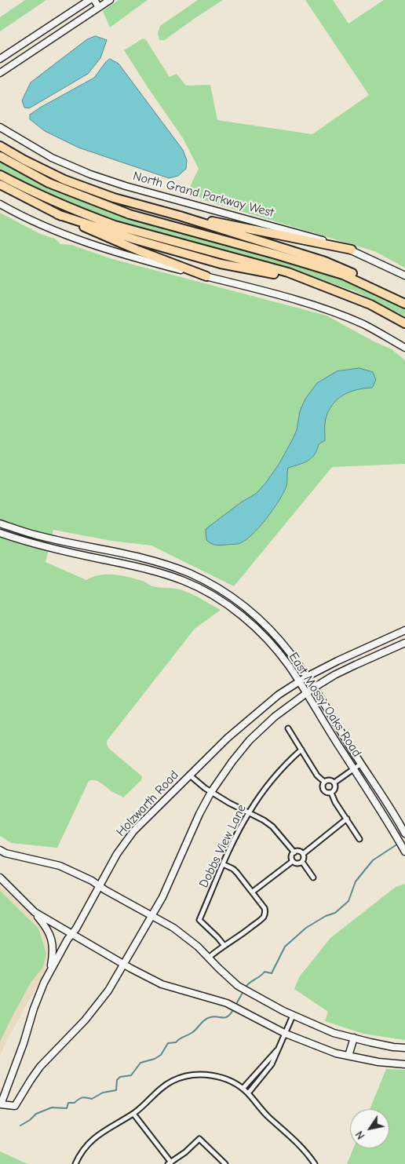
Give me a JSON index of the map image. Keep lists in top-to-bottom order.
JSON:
{
  "streets": {
    "street": [
      "North Grand Parkway West",
      "East Mossy Oaks Road",
      "Holzwarth Road",
      "Dobbs View Lane"
    ]
  },
  "crossings": [
    ["East Mossy Oaks Road", "Holzwarth Road"]
  ],
  "north": "bottom left"
}
